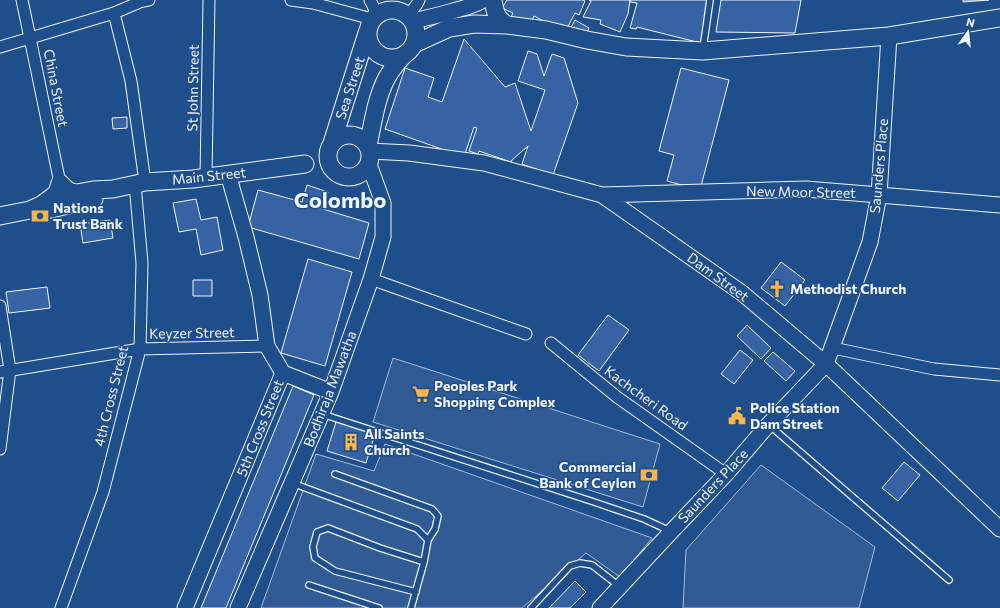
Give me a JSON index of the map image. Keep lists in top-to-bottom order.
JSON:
{
  "streets": {
    "main road": ["Sea Street", "Main Street"],
    "street": [
      "China Street",
      "St John Street",
      "Saunders Place",
      "New Moor Street",
      "Dam Street",
      "Keyzer Street",
      "Bodhiraja Mawatha",
      "4th Cross Street",
      "Kachcheri Road",
      "5th Cross Street"
    ]
  },
  "crossings": [
    ["China Street", "Main Street"],
    ["St John Street", "Main Street"],
    ["Sea Street", "Main Street"],
    ["Sea Street", "Dam Street"],
    ["Sea Street", "Bodhiraja Mawatha"],
    ["Saunders Place", "New Moor Street"],
    ["Saunders Place", "Dam Street"],
    ["Saunders Place", "Kachcheri Road"],
    ["Main Street", "Dam Street"],
    ["Main Street", "Bodhiraja Mawatha"],
    ["Main Street", "4th Cross Street"],
    ["Main Street", "5th Cross Street"],
    ["New Moor Street", "Dam Street"],
    ["Dam Street", "Bodhiraja Mawatha"],
    ["Keyzer Street", "4th Cross Street"],
    ["Keyzer Street", "5th Cross Street"]
  ],
  "districts": ["Colombo"],
  "places": {
    "bank": ["Nations Trust Bank", "Commercial Bank of Ceylon"],
    "church": ["Methodist Church"],
    "supermarket": ["Peoples Park Shopping Complex"],
    "public building": ["Police Station Dam Street"],
    "building": ["All Saints Church"]
  },
  "north": "top"
}
